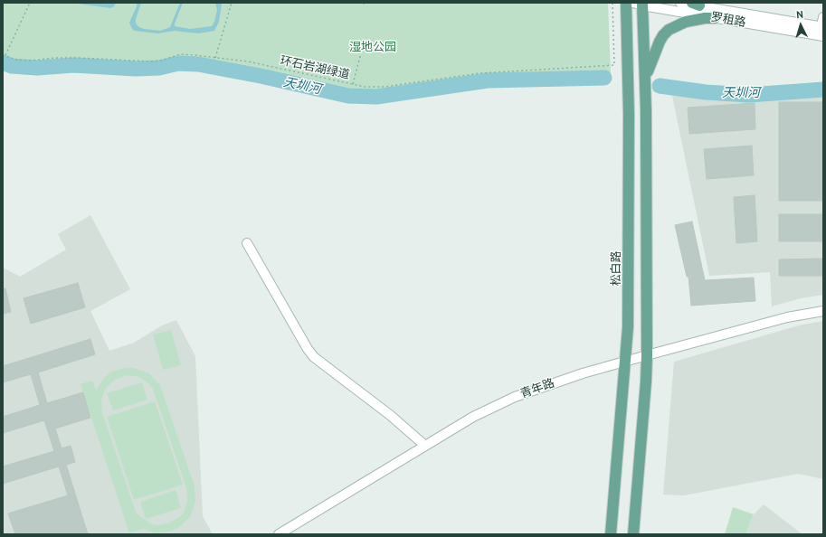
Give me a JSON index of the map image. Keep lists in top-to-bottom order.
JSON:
{
  "streets": {
    "main road": ["松白路"],
    "street": ["罗租路", "青年路"],
    "path": ["环石岩湖绿道"]
  },
  "crossings": [
    ["松白路", "青年路"]
  ],
  "water": ["天圳河"],
  "parks": ["湿地公园"],
  "north": "top"
}
